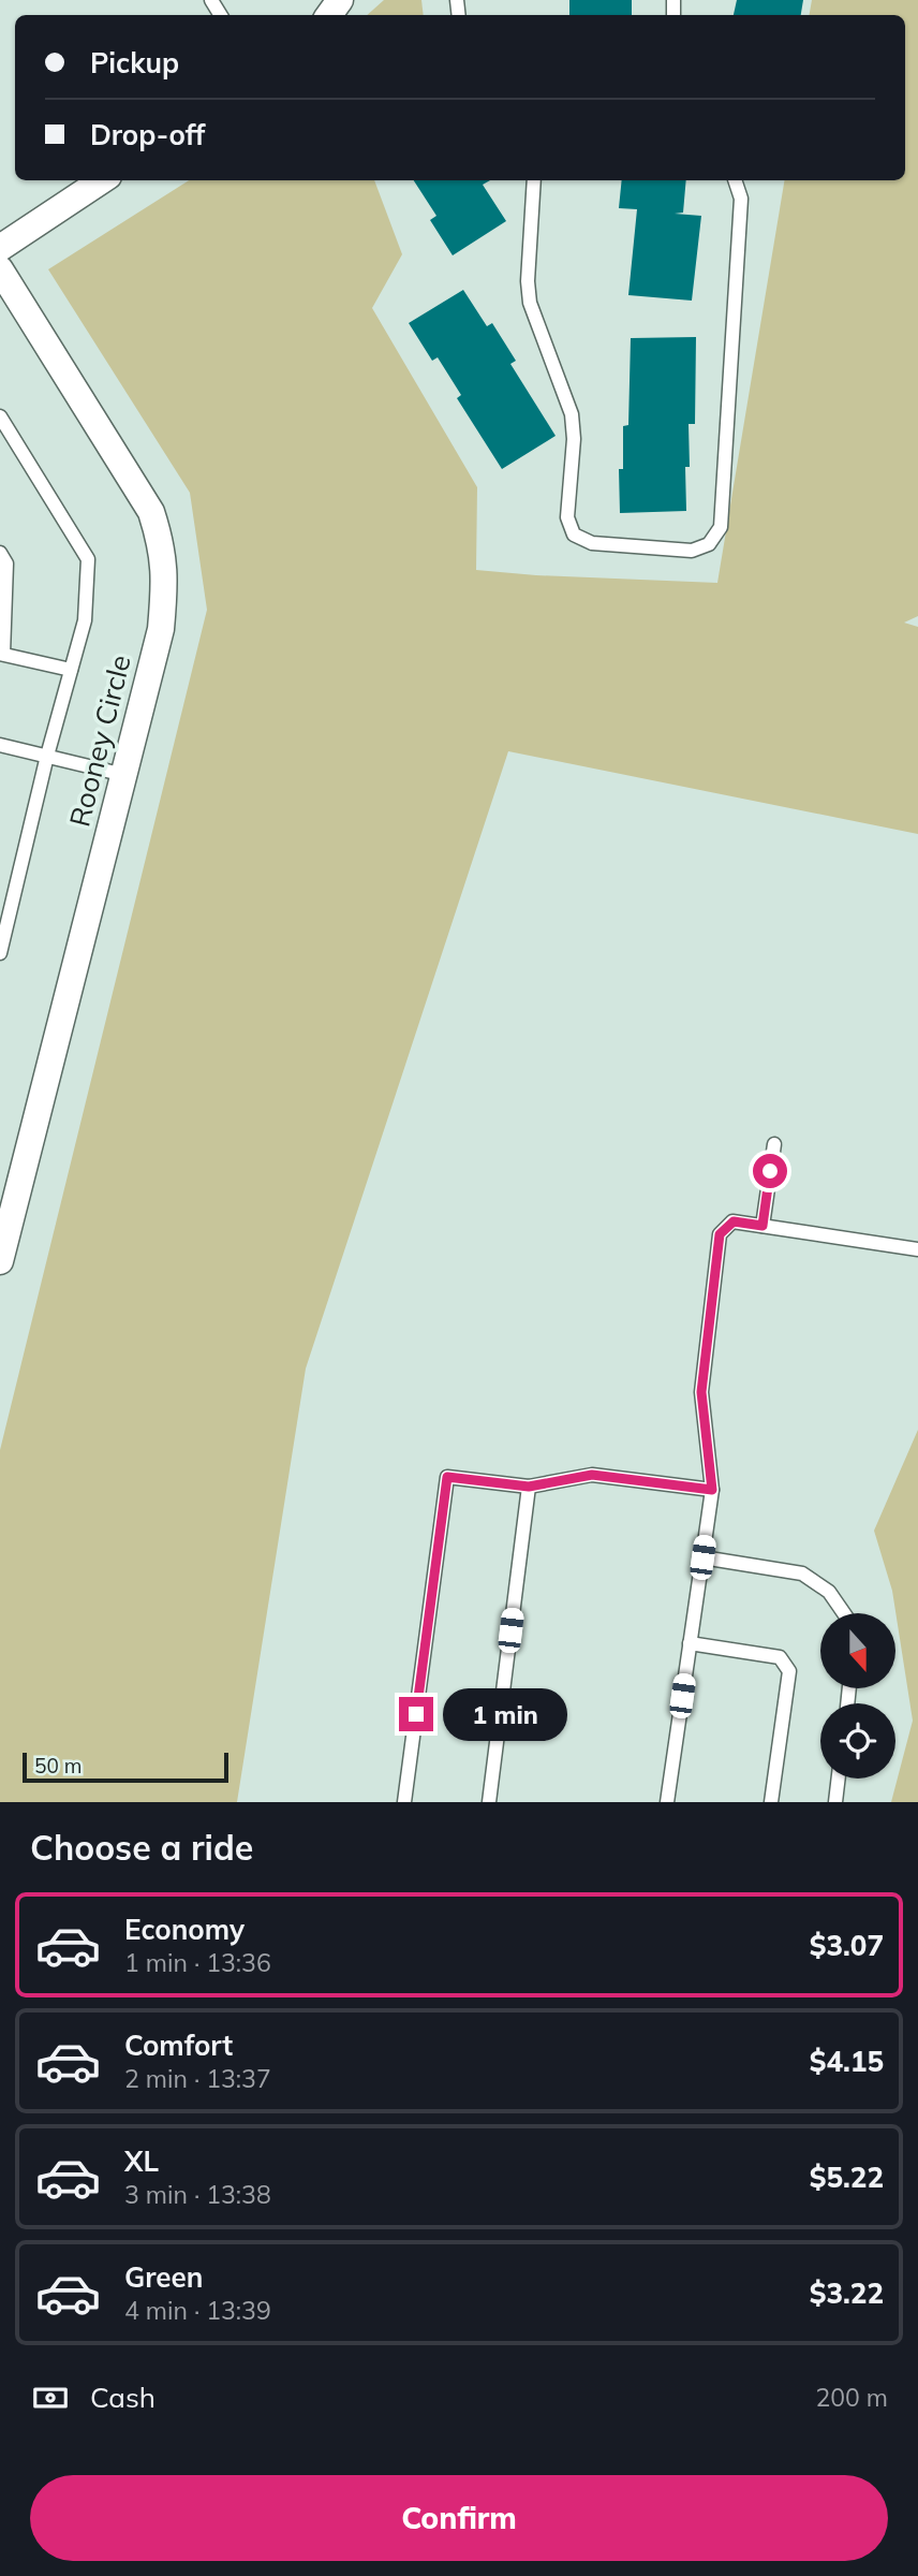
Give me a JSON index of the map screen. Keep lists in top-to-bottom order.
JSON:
{
  "streets": {
    "street": ["Rooney Circle"]
  },
  "scale_bar": "50 m",
  "north": "bottom",
  "page": {
    "banner": ["Pickup", "Drop-off"],
    "bubble": "1 min",
    "scale": "50 m",
    "heading": "Choose a ride",
    "list": [
      {
        "name": "Economy",
        "note": "1 min · 13:36",
        "value": "$3.07"
      },
      {
        "name": "Comfort",
        "note": "2 min · 13:37",
        "value": "$4.15"
      },
      {
        "name": "XL",
        "note": "3 min · 13:38",
        "value": "$5.22"
      },
      {
        "name": "Green",
        "note": "4 min · 13:39",
        "value": "$3.22"
      }
    ],
    "pay": ["Cash", "200 m"],
    "buttons": "Confirm"
  }
}
